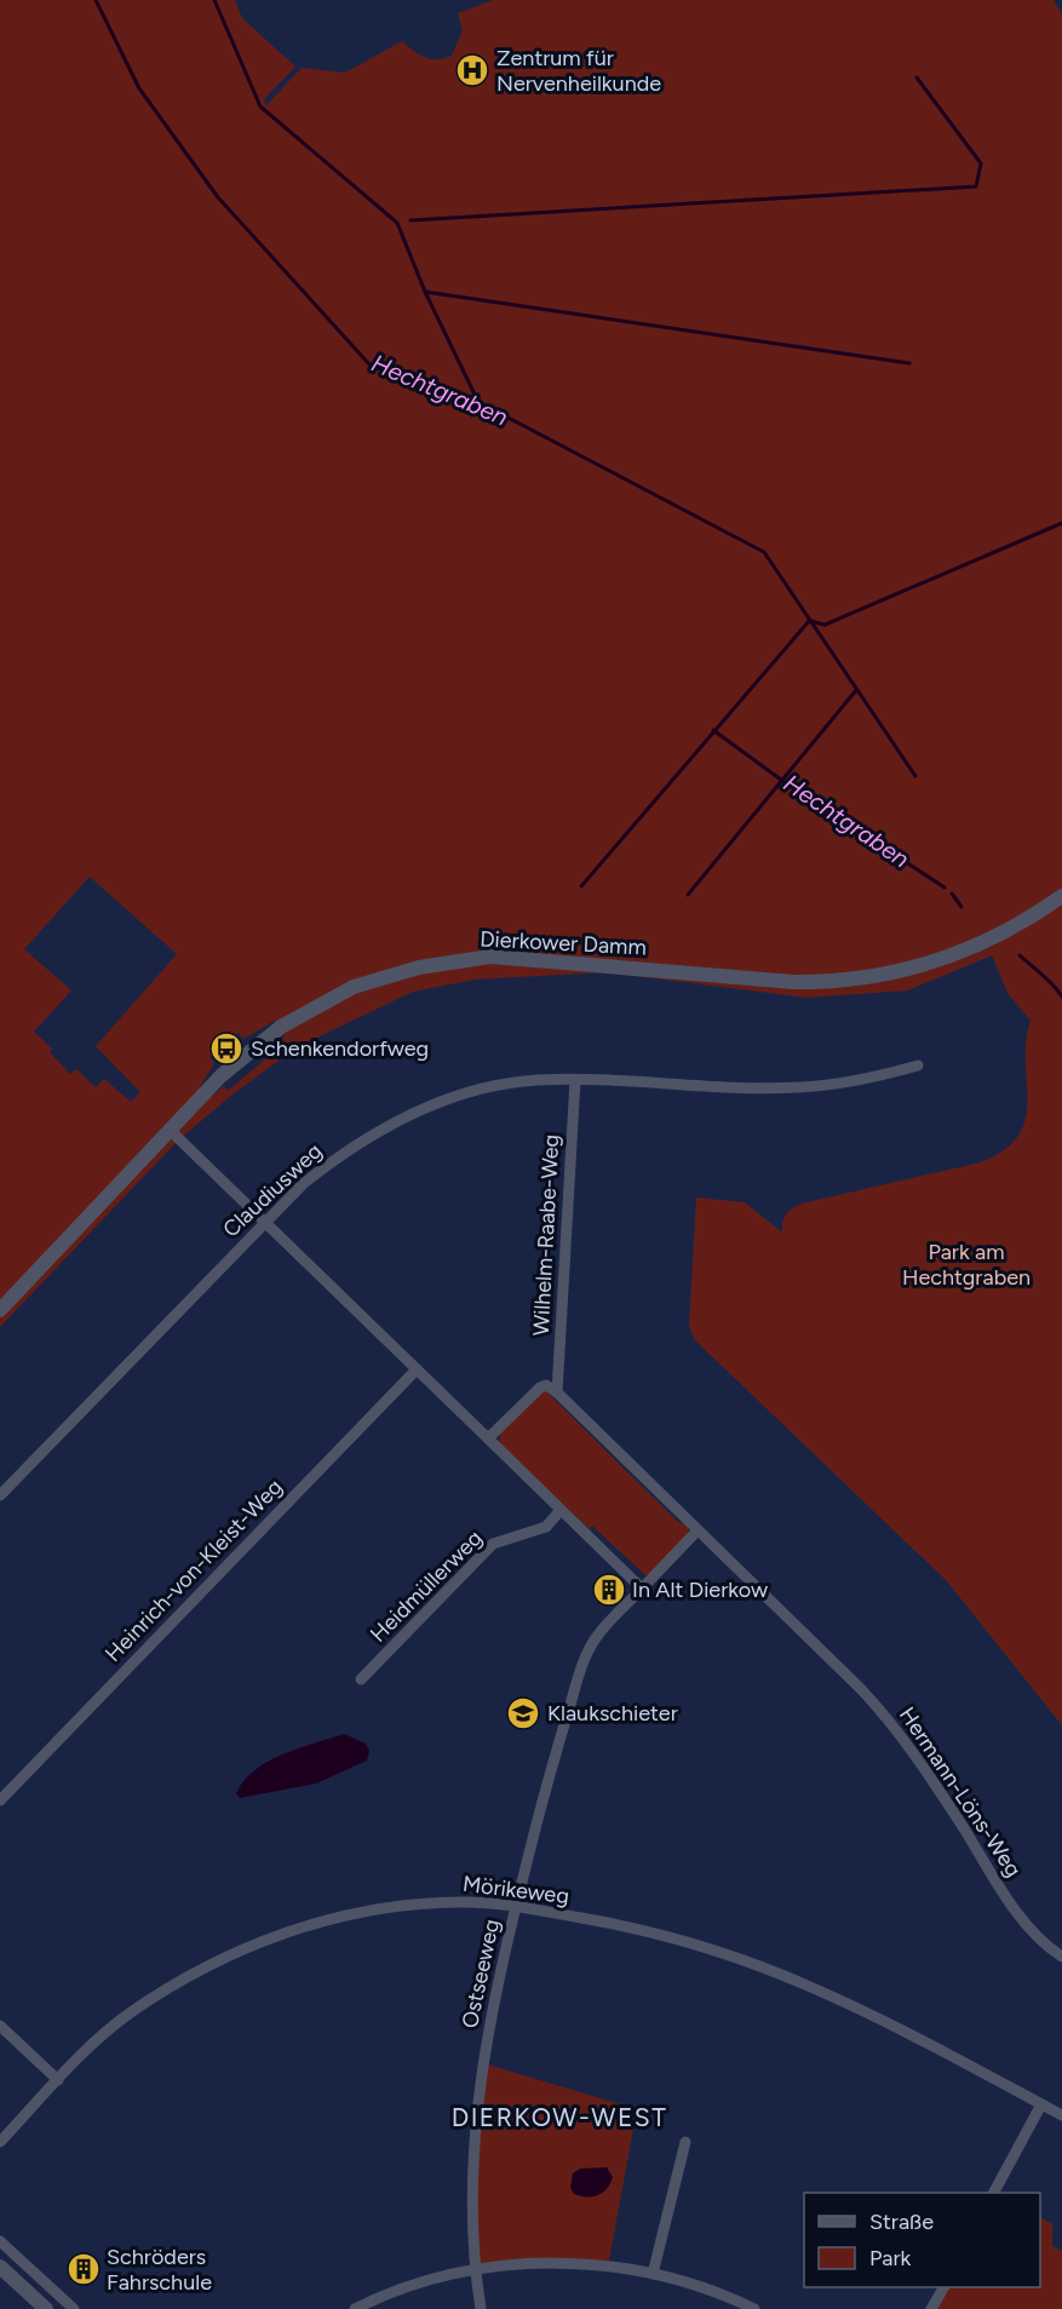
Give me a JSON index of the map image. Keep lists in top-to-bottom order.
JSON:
{
  "streets": {
    "street": [
      "Dierkower Damm",
      "Claudiusweg",
      "Wilhelm-Raabe-Weg",
      "Heinrich-von-Kleist-Weg",
      "Heidmüllerweg",
      "Hermann-Löns-Weg",
      "Mörikeweg",
      "Ostseeweg"
    ]
  },
  "crossings": [
    ["Claudiusweg", "Wilhelm-Raabe-Weg"],
    ["Wilhelm-Raabe-Weg", "Hermann-Löns-Weg"],
    ["Hermann-Löns-Weg", "Ostseeweg"],
    ["Mörikeweg", "Ostseeweg"]
  ],
  "districts": ["DIERKOW-WEST"],
  "water": ["Hechtgraben"],
  "parks": ["Park am Hechtgraben"],
  "places": {
    "hospital": ["Zentrum für Nervenheilkunde"],
    "bus stop": ["Schenkendorfweg"],
    "building": ["In Alt Dierkow", "Schröders Fahrschule"],
    "school or university": ["Klaukschieter"]
  },
  "legend": ["Straße", "Park"]
}
